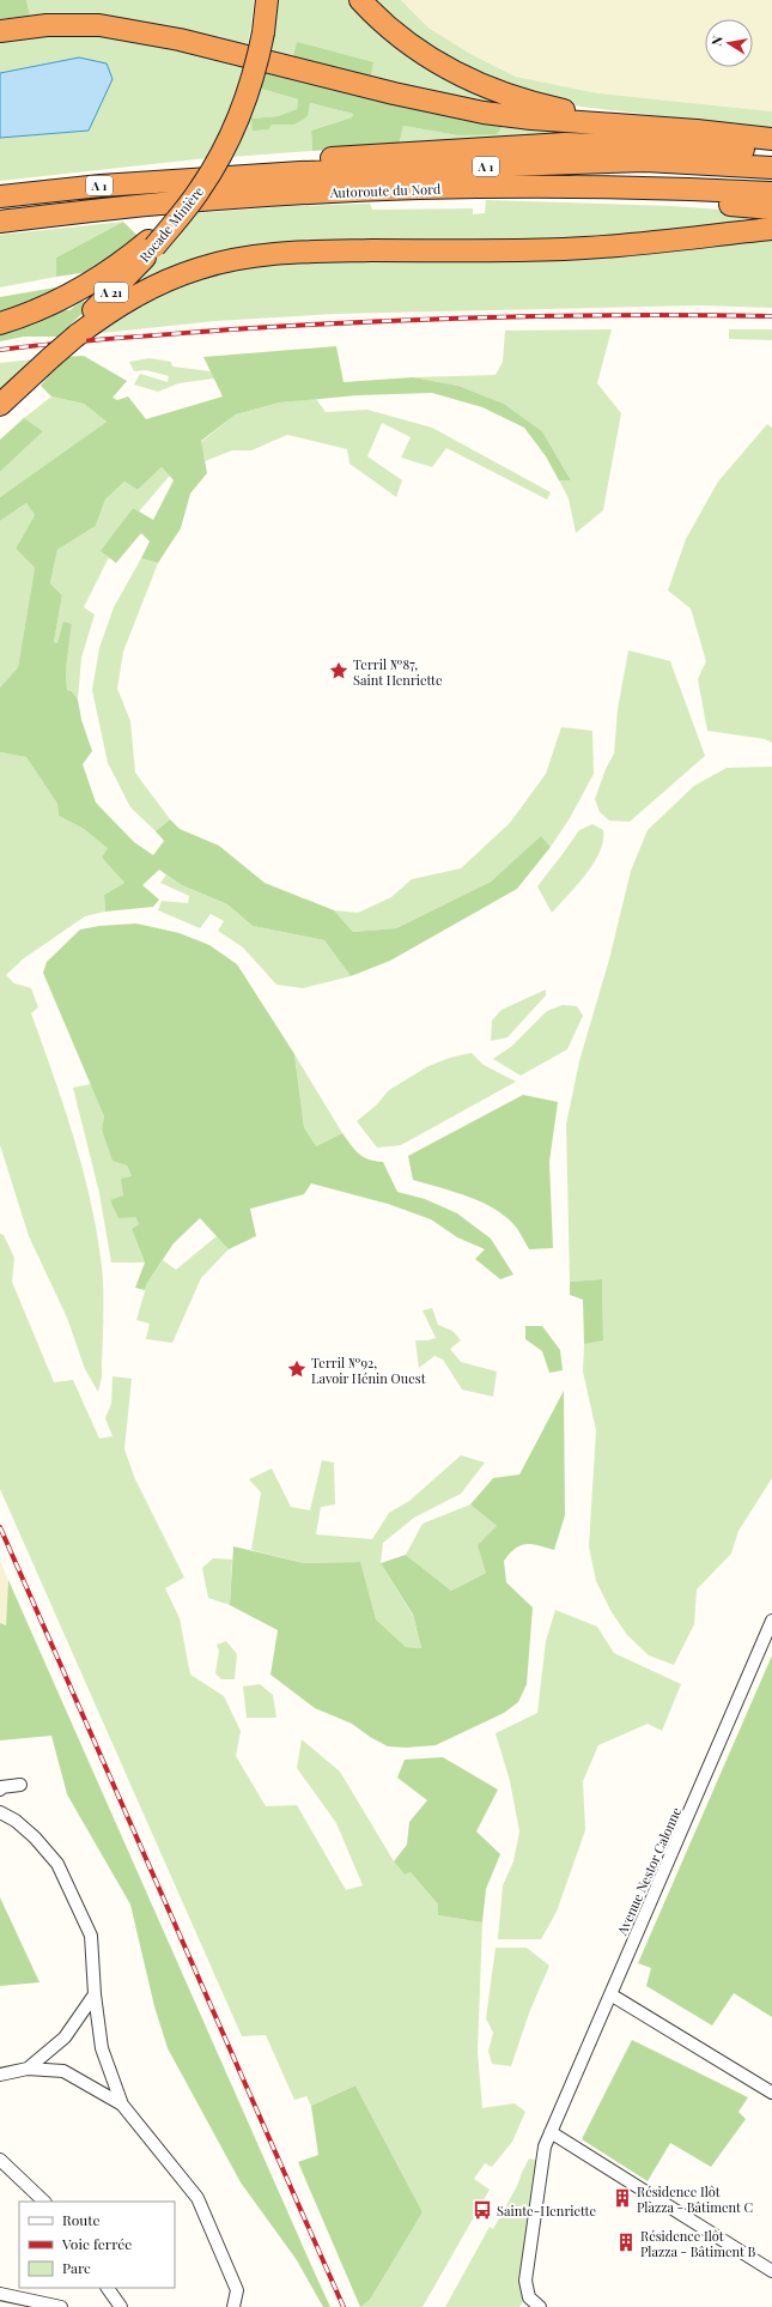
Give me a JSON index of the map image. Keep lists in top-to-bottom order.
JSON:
{
  "streets": {
    "highway": [
      "A 1",
      "Autoroute du Nord",
      "Rocade Minière",
      "A 21"
    ],
    "street": ["Avenue Nestor Calonne"]
  },
  "places": {
    "place": ["Terril №87, Saint Henriette", "Terril №92, Lavoir Hénin Ouest"],
    "building": ["Résidence Ilôt Plazza - Bâtiment C", "Résidence Ilôt Plazza - Bâtiment B"],
    "bus stop": ["Sainte-Henriette"]
  },
  "legend": ["Route", "Voie ferrée", "Parc"],
  "north": "left"
}
